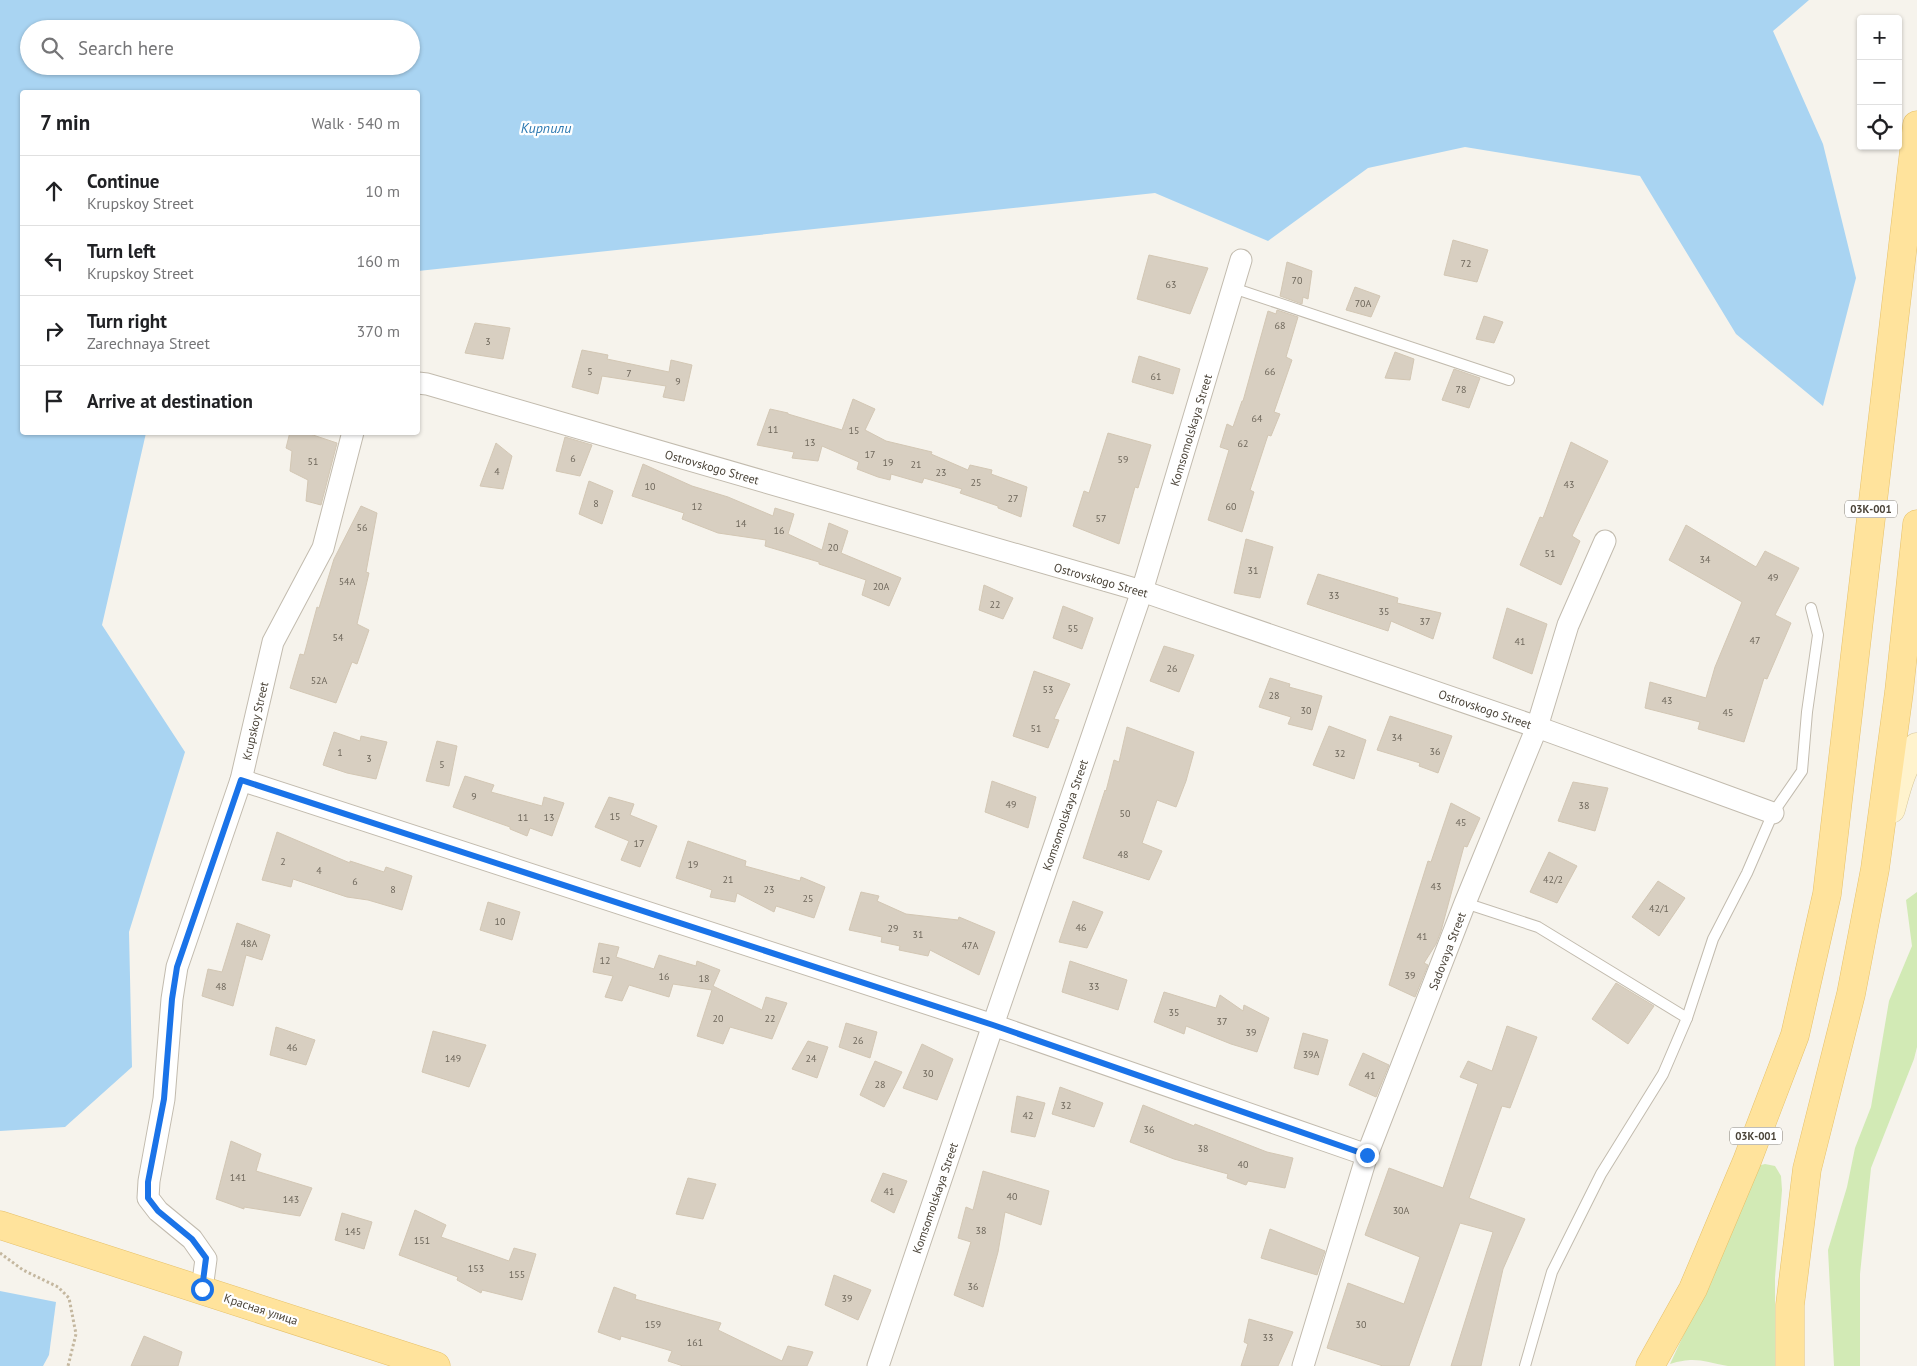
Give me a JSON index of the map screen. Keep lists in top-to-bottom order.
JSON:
{
  "streets": {
    "main road": ["03К-001", "Красная улица"],
    "street": [
      "Komsomolskaya Street",
      "Ostrovskogo Street",
      "Krupskoy Street",
      "Sadovaya Street"
    ]
  },
  "crossings": [
    ["Komsomolskaya Street", "Ostrovskogo Street"],
    ["Ostrovskogo Street", "Sadovaya Street"],
    ["Krupskoy Street", "Красная улица"]
  ],
  "water": ["Кирпили"],
  "house_numbers": [
    "72",
    "70",
    "63",
    "70А",
    "68",
    "3",
    "5",
    "66",
    "7",
    "61",
    "9",
    "78",
    "64",
    "11",
    "15",
    "13",
    "62",
    "17",
    "6",
    "59",
    "51",
    "19",
    "21",
    "4",
    "23",
    "25",
    "43",
    "10",
    "27",
    "8",
    "12",
    "60",
    "57",
    "14",
    "56",
    "16",
    "20",
    "51",
    "34",
    "31",
    "49",
    "54А",
    "20А",
    "33",
    "22",
    "35",
    "37",
    "55",
    "54",
    "47",
    "41",
    "26",
    "52А",
    "53",
    "28",
    "43",
    "30",
    "45",
    "51",
    "34",
    "36",
    "1",
    "32",
    "3",
    "5",
    "9",
    "49",
    "38",
    "50",
    "15",
    "11",
    "13",
    "45",
    "17",
    "48",
    "2",
    "19",
    "4",
    "21",
    "42/2",
    "6",
    "43",
    "8",
    "23",
    "25",
    "42/1",
    "10",
    "46",
    "29",
    "31",
    "41",
    "48А",
    "47А",
    "12",
    "39",
    "16",
    "18",
    "48",
    "33",
    "35",
    "20",
    "22",
    "37",
    "39",
    "26",
    "46",
    "39А",
    "149",
    "24",
    "30",
    "41",
    "28",
    "32",
    "42",
    "36",
    "38",
    "40",
    "141",
    "41",
    "40",
    "143",
    "30А",
    "38",
    "145",
    "151",
    "153",
    "155",
    "36",
    "39",
    "159",
    "30",
    "33",
    "161"
  ],
  "page": {
    "map_buttons": ["+", "−"],
    "search": "Search here",
    "heading": ["7 min", "Walk · 540 m"],
    "list": [
      ["Continue", "Krupskoy Street", "10 m"],
      ["Turn left", "Krupskoy Street", "160 m"],
      ["Turn right", "Zarechnaya Street", "370 m"],
      "Arrive at destination"
    ]
  }
}
